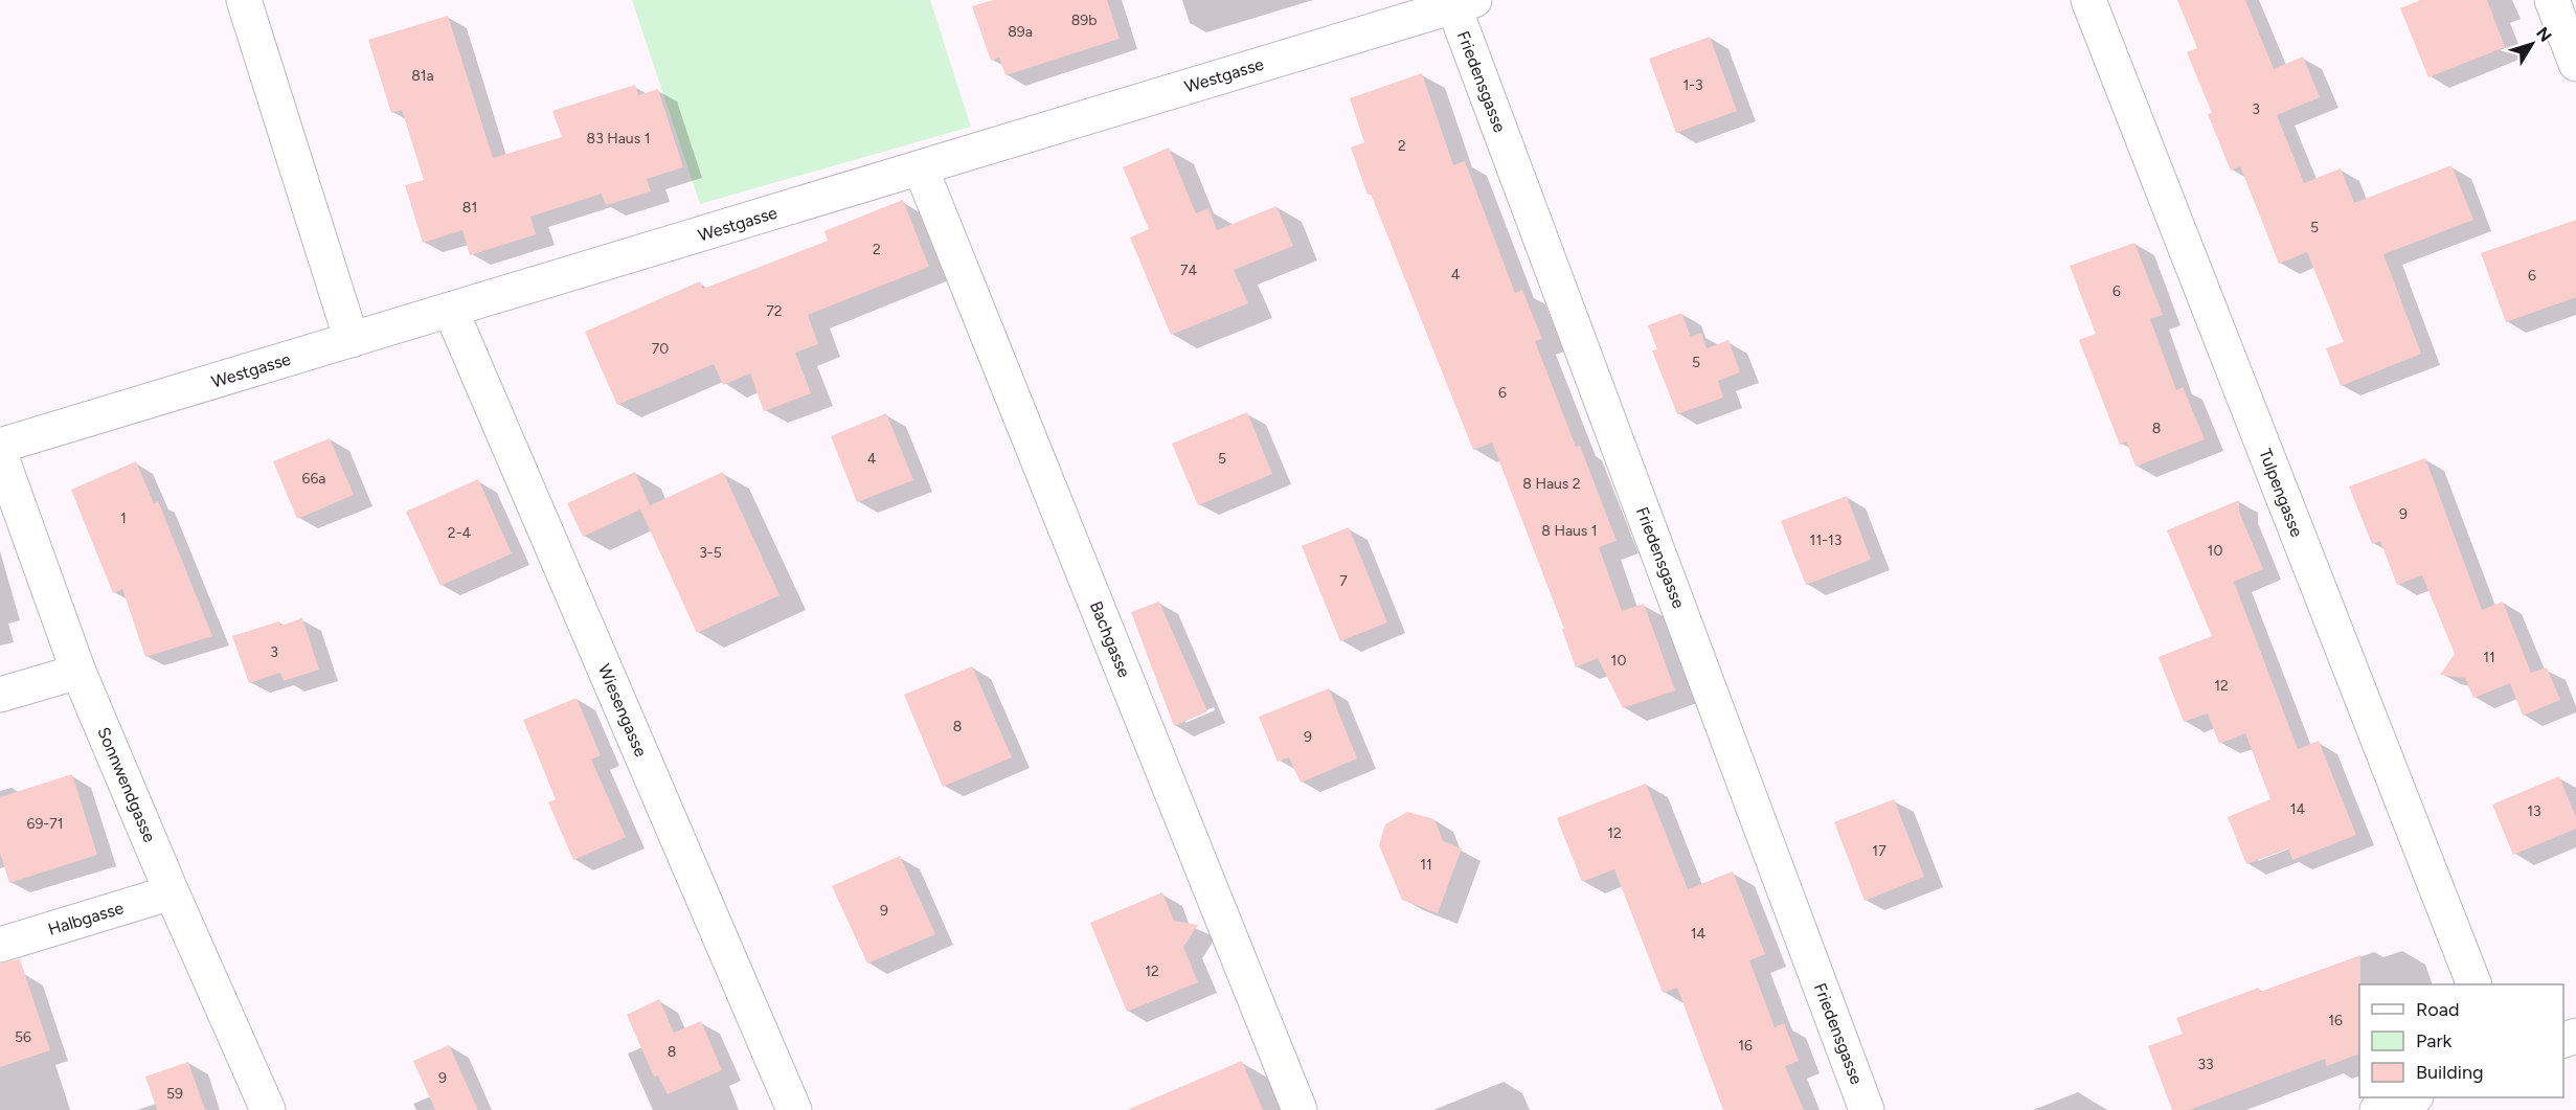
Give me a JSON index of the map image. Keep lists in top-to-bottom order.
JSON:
{
  "streets": {
    "street": [
      "Westgasse",
      "Friedensgasse",
      "Tulpengasse",
      "Bachgasse",
      "Wiesengasse",
      "Sonnwendgasse",
      "Halbgasse"
    ]
  },
  "crossings": [
    ["Westgasse", "Friedensgasse"],
    ["Westgasse", "Bachgasse"],
    ["Westgasse", "Wiesengasse"],
    ["Sonnwendgasse", "Halbgasse"]
  ],
  "house_numbers": [
    "89b",
    "89a",
    "81a",
    "1-3",
    "3",
    "83 Haus 1",
    "2",
    "81",
    "5",
    "2",
    "74",
    "4",
    "6",
    "6",
    "72",
    "70",
    "5",
    "6",
    "8",
    "4",
    "5",
    "66a",
    "8 Haus 2",
    "9",
    "1",
    "8 Haus 1",
    "2-4",
    "11-13",
    "10",
    "3-5",
    "7",
    "3",
    "11",
    "10",
    "12",
    "8",
    "9",
    "14",
    "13",
    "69-71",
    "12",
    "17",
    "11",
    "9",
    "14",
    "12",
    "16",
    "56",
    "16",
    "8",
    "33",
    "9",
    "59"
  ],
  "legend": ["Road", "Park", "Building"],
  "north": "top right"
}
